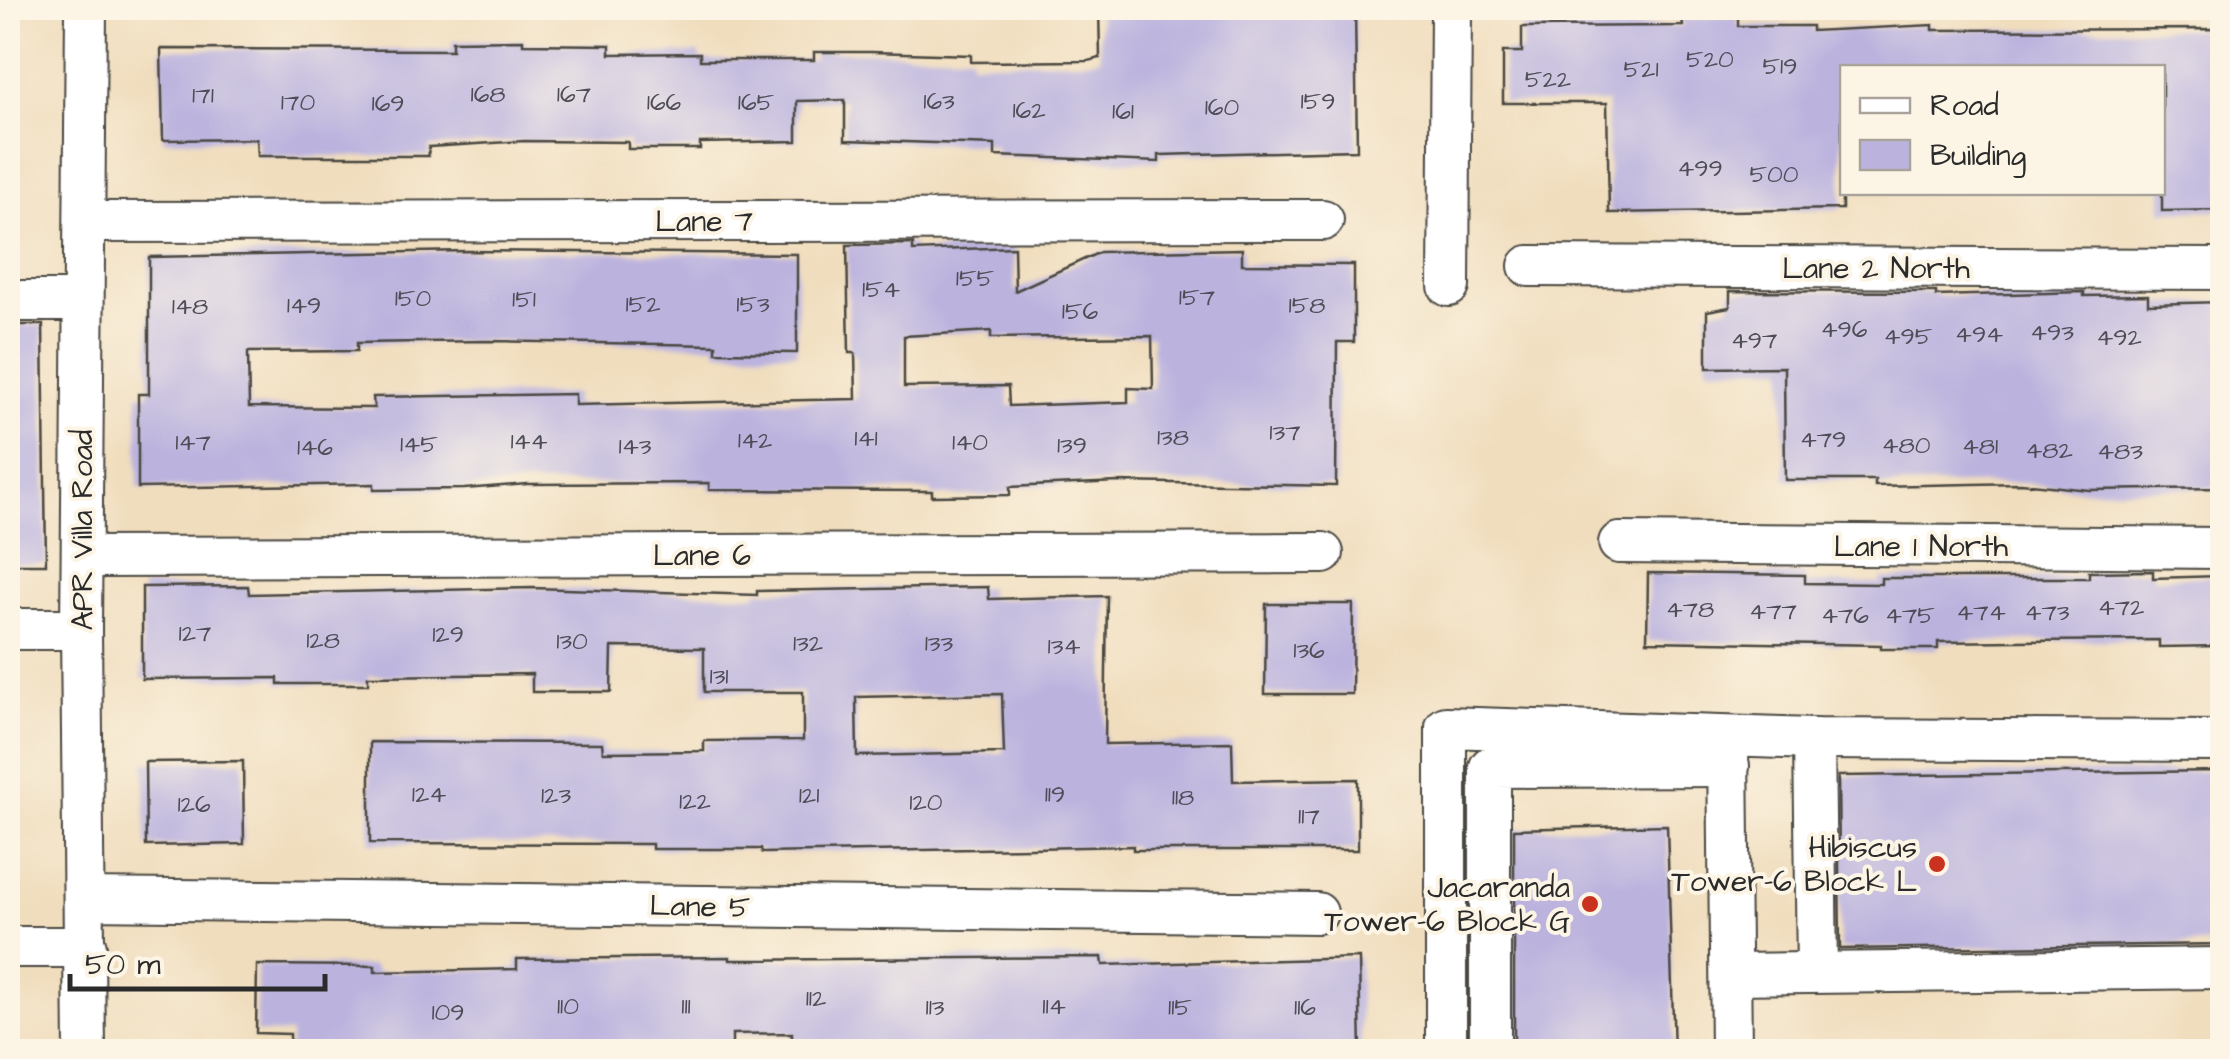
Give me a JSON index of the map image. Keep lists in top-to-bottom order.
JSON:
{
  "streets": {
    "street": [
      "Lane 7",
      "Lane 2 North",
      "APR Villa Road",
      "Lane 1 North",
      "Lane 6",
      "Lane 5"
    ]
  },
  "crossings": [
    ["Lane 7", "APR Villa Road"],
    ["APR Villa Road", "Lane 6"],
    ["APR Villa Road", "Lane 5"]
  ],
  "places": ["Hibiscus Tower-6 Block L", "Jacaranda Tower-6 Block G"],
  "house_numbers": [
    "520",
    "519",
    "521",
    "522",
    "168",
    "167",
    "171",
    "163",
    "159",
    "170",
    "166",
    "165",
    "169",
    "160",
    "162",
    "161",
    "499",
    "500",
    "155",
    "154",
    "157",
    "150",
    "151",
    "152",
    "153",
    "149",
    "158",
    "148",
    "156",
    "496",
    "493",
    "494",
    "495",
    "492",
    "497",
    "137",
    "138",
    "141",
    "479",
    "142",
    "144",
    "147",
    "140",
    "145",
    "139",
    "480",
    "143",
    "481",
    "146",
    "482",
    "483",
    "472",
    "478",
    "477",
    "474",
    "473",
    "476",
    "475",
    "127",
    "129",
    "128",
    "130",
    "132",
    "133",
    "134",
    "136",
    "131",
    "124",
    "119",
    "123",
    "121",
    "118",
    "122",
    "120",
    "126",
    "117",
    "112",
    "110",
    "111",
    "114",
    "113",
    "115",
    "116",
    "109"
  ],
  "legend": ["Road", "Building"],
  "scale_bar": "50 m"
}
